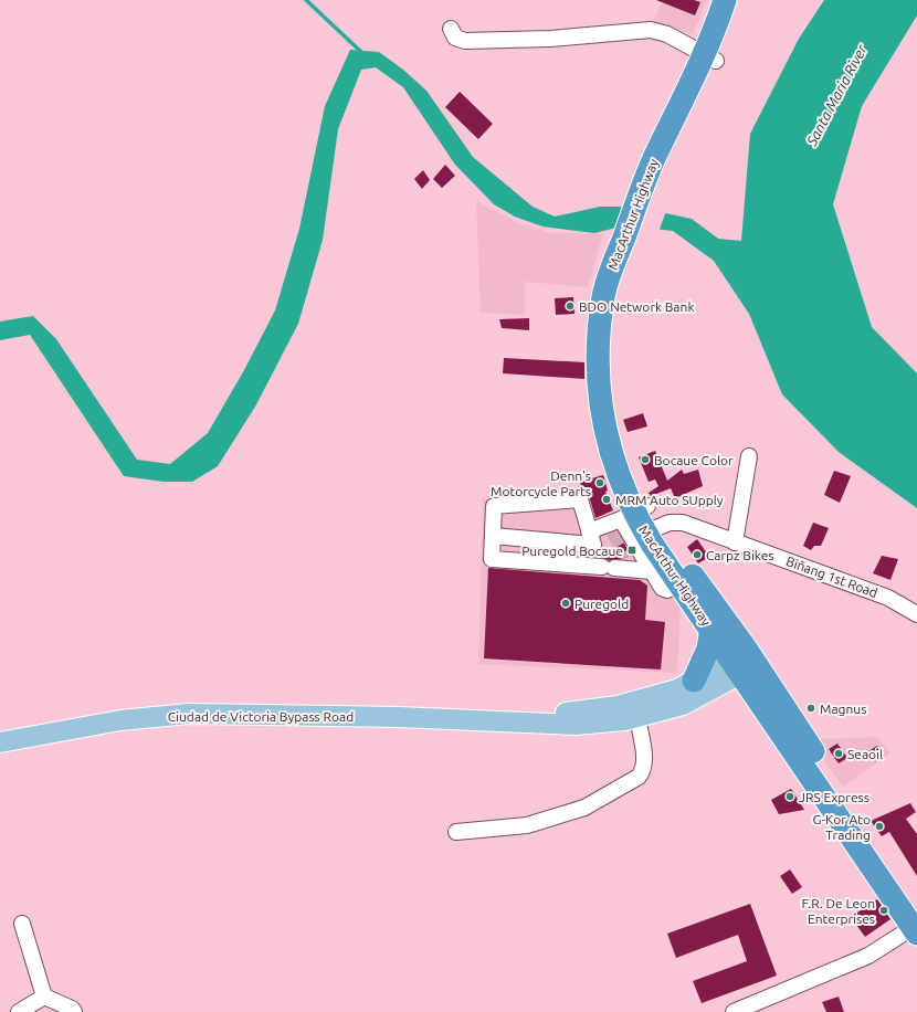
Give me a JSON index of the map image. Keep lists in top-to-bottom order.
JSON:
{
  "streets": {
    "highway": ["MacArthur Highway"],
    "main road": ["Ciudad de Victoria Bypass Road"],
    "street": ["Biñang 1st Road"]
  },
  "crossings": [
    ["MacArthur Highway", "Biñang 1st Road"],
    ["MacArthur Highway", "Ciudad de Victoria Bypass Road"]
  ],
  "water": ["Santa Maria River"],
  "places": {
    "other": [
      "BDO Network Bank",
      "Bocaue Color",
      "Denn's Motorcycle Parts",
      "MRM Auto SUpply",
      "Carpz Bikes",
      "Puregold",
      "Magnus",
      "Seaoil",
      "JRS Express",
      "G-Kor Ato Trading",
      "F.R. De Leon Enterprises"
    ],
    "transit": ["Puregold Bocaue"]
  }
}
